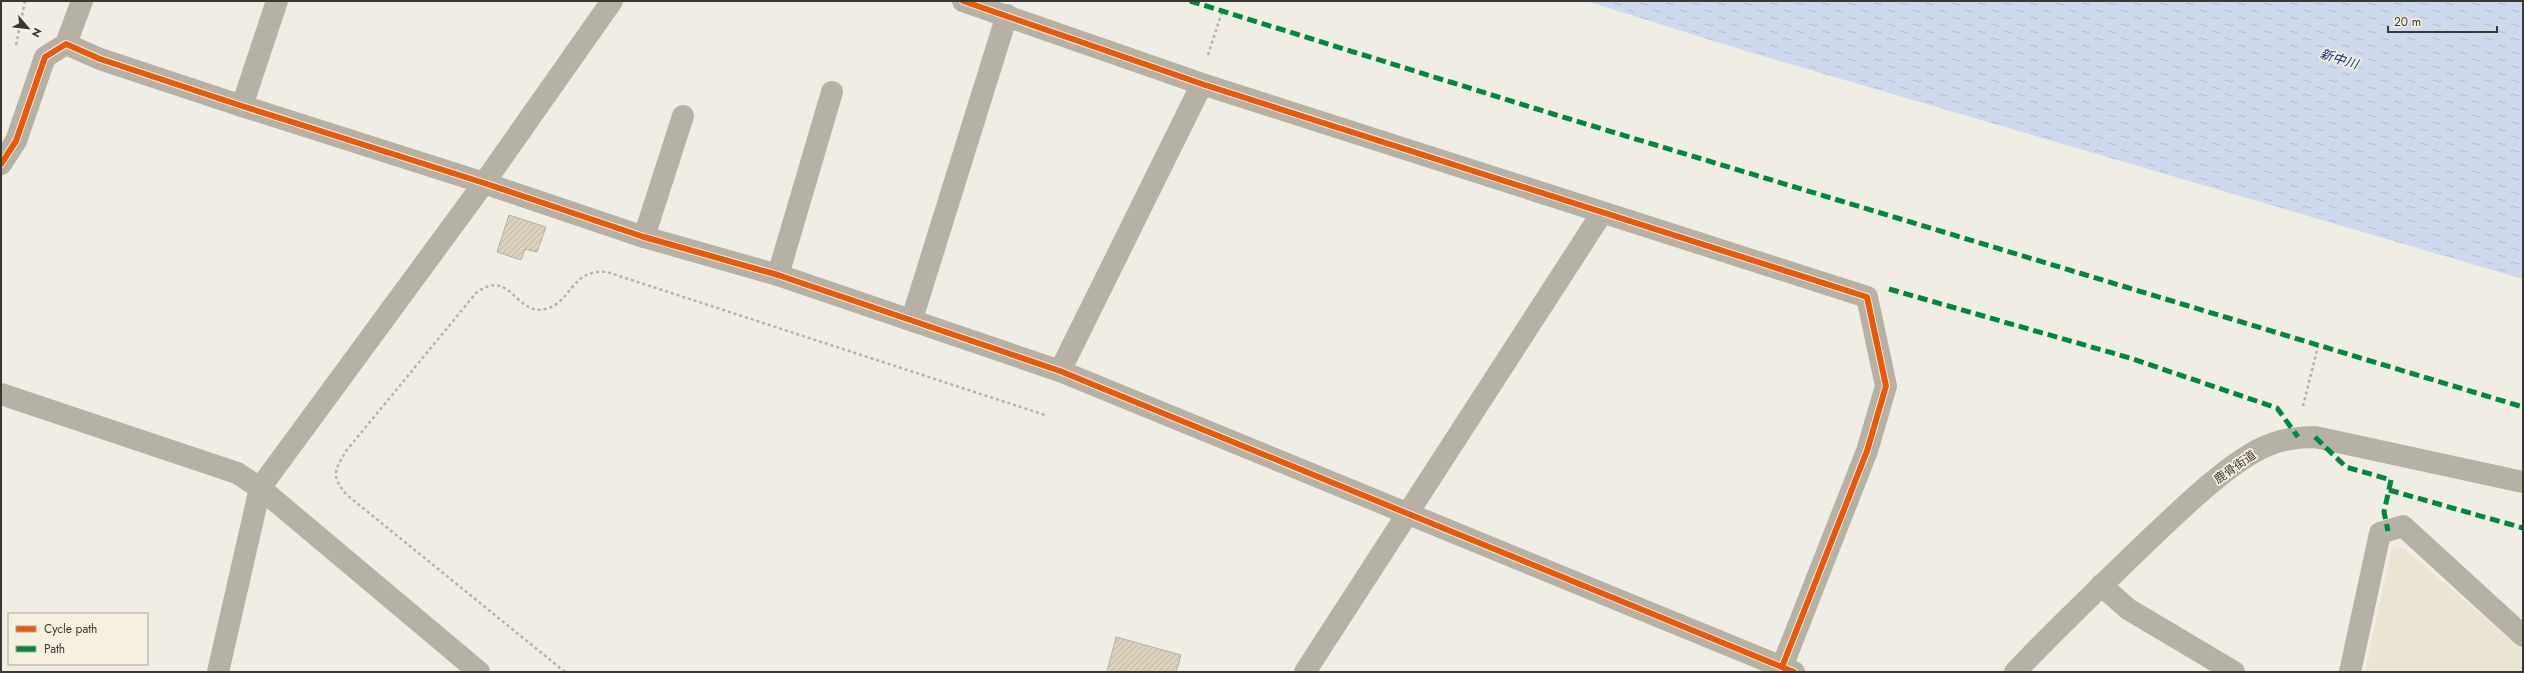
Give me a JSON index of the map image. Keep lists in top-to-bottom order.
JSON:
{
  "streets": {
    "street": ["鹿骨街道"]
  },
  "water": ["新中川"],
  "legend": ["Cycle path", "Path"],
  "scale_bar": "20 m",
  "north": "bottom right"
}
